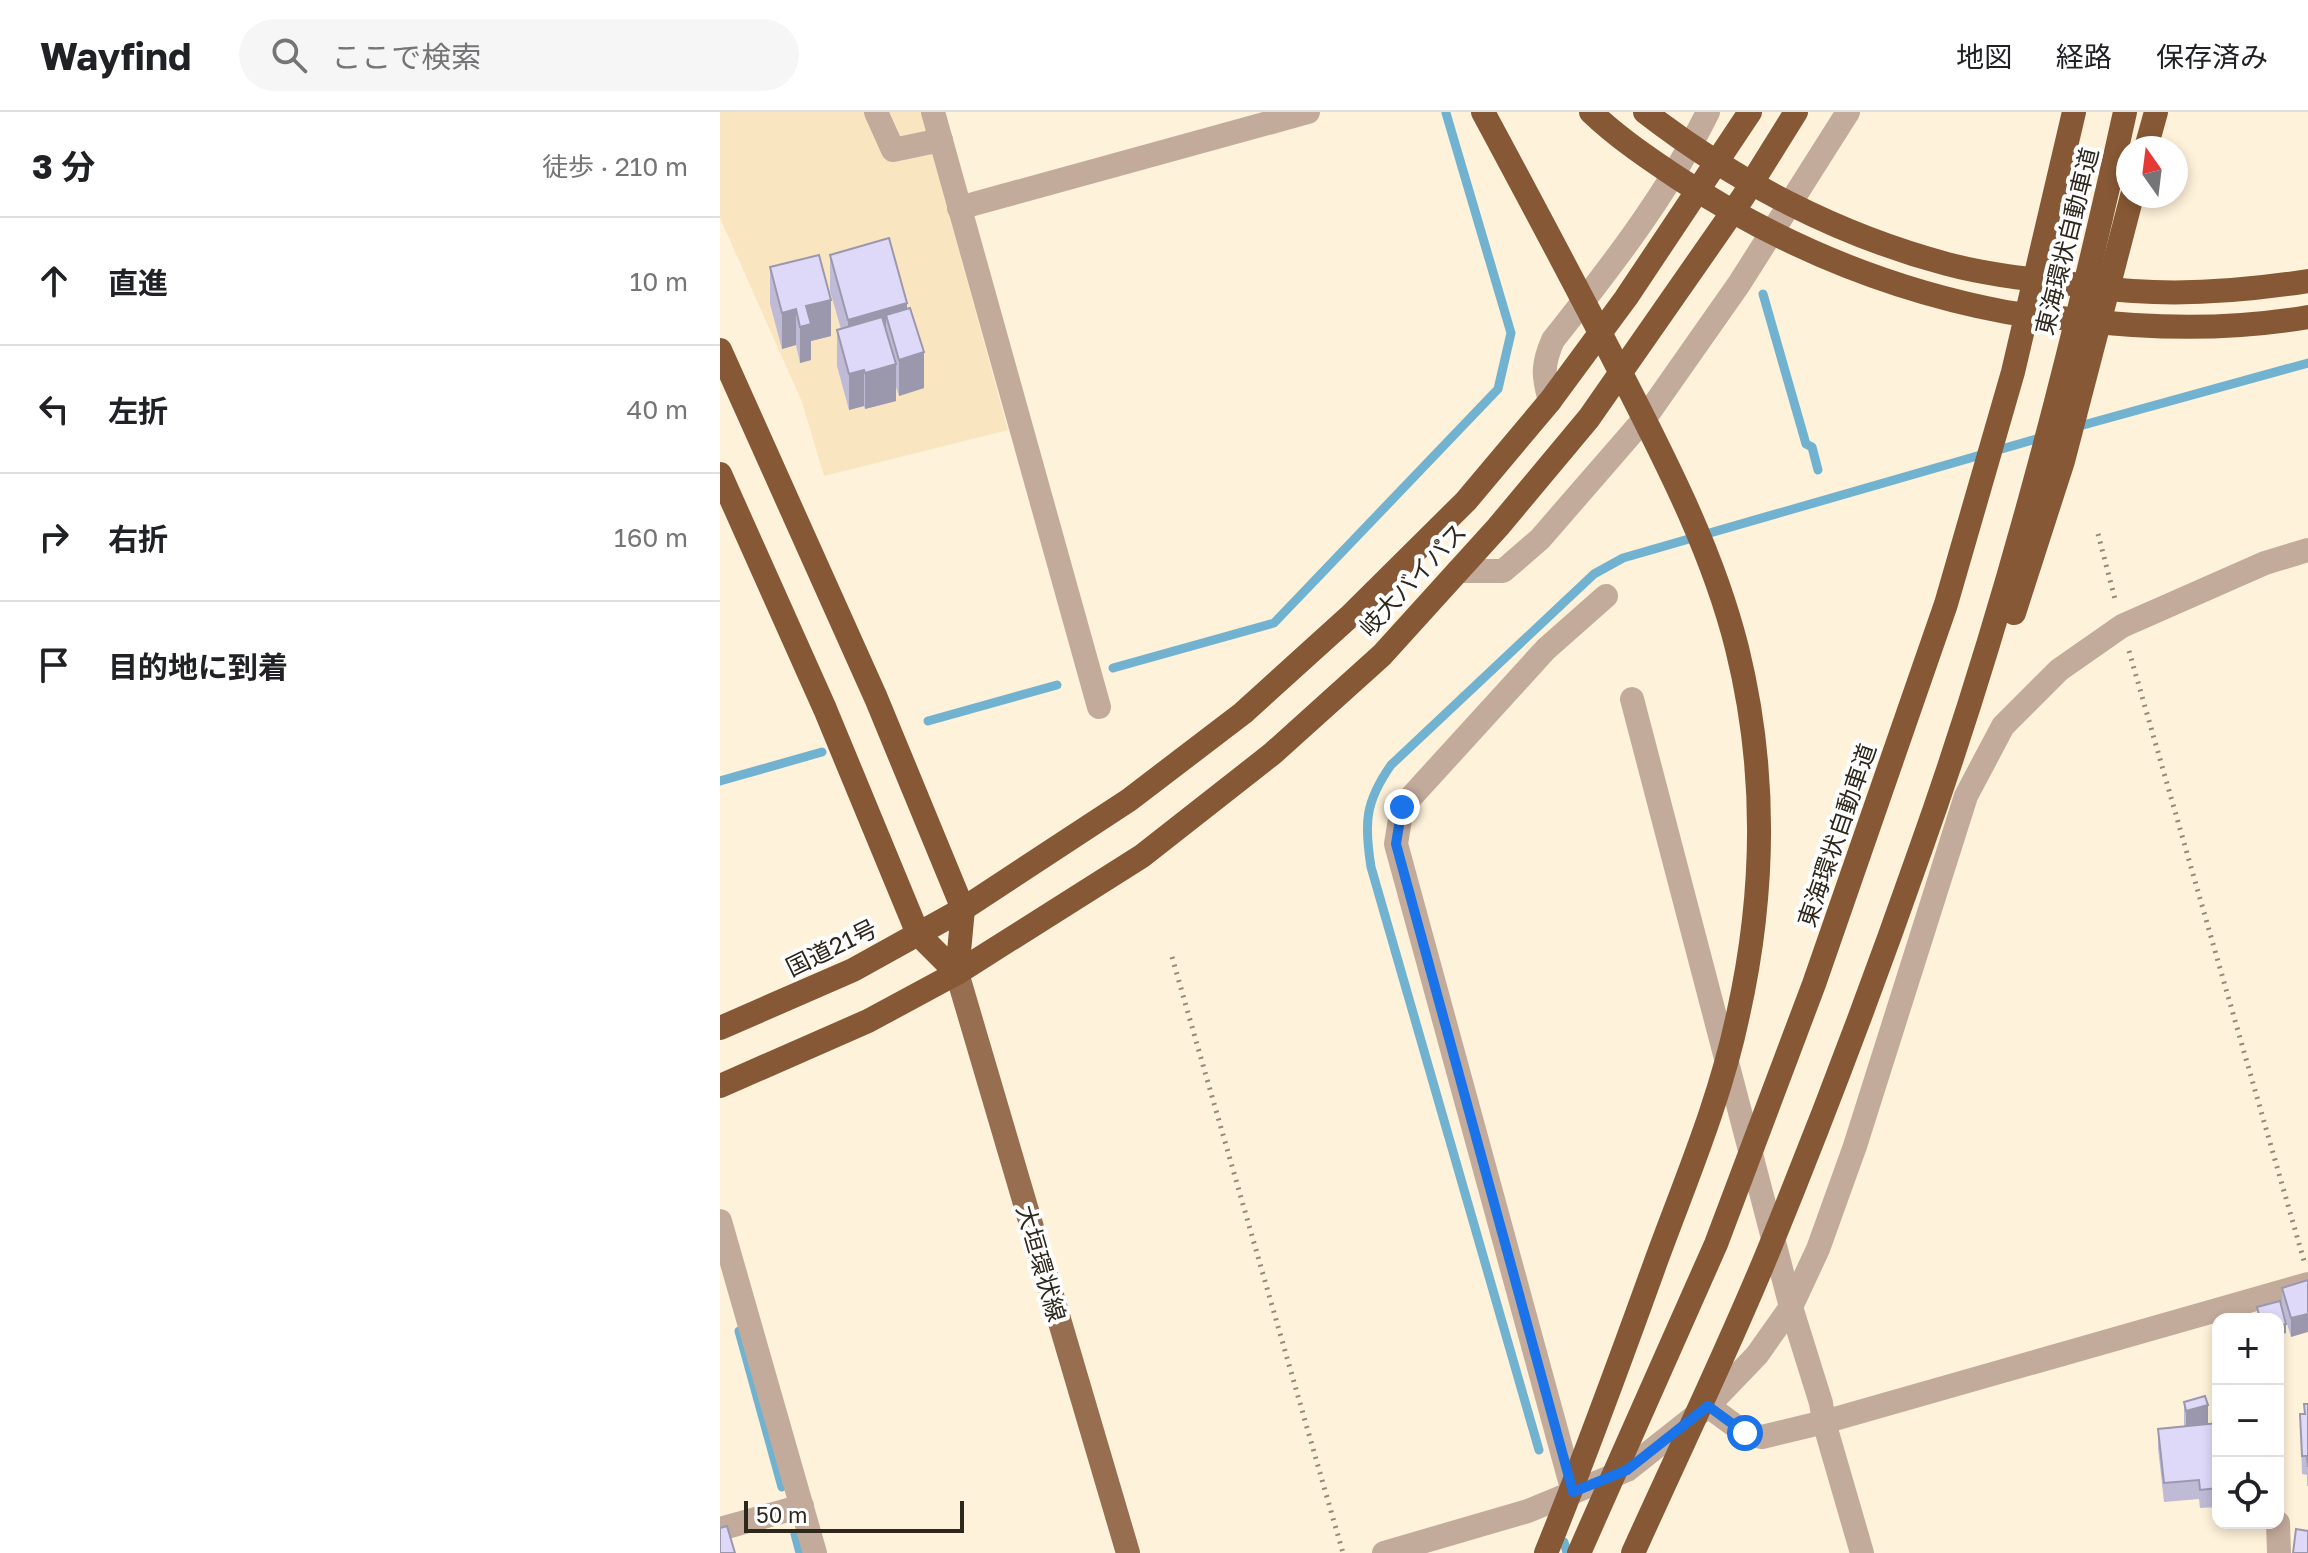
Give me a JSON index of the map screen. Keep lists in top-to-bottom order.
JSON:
{
  "streets": {
    "highway": ["東海環状自動車道", "岐大バイパス", "国道21号"],
    "main road": ["大垣環状線"]
  },
  "crossings": [
    ["岐大バイパス", "国道21号"],
    ["岐大バイパス", "大垣環状線"]
  ],
  "scale_bar": "50 m",
  "north": "top",
  "page": {
    "header": "Wayfind",
    "search": "ここで検索",
    "nav": ["地図", "経路", "保存済み"],
    "heading": ["3 分", "徒歩 · 210 m"],
    "list": [
      ["直進", "10 m"],
      ["左折", "40 m"],
      ["右折", "160 m"],
      "目的地に到着"
    ],
    "map_buttons": ["+", "−"],
    "scale": "50 m"
  }
}
